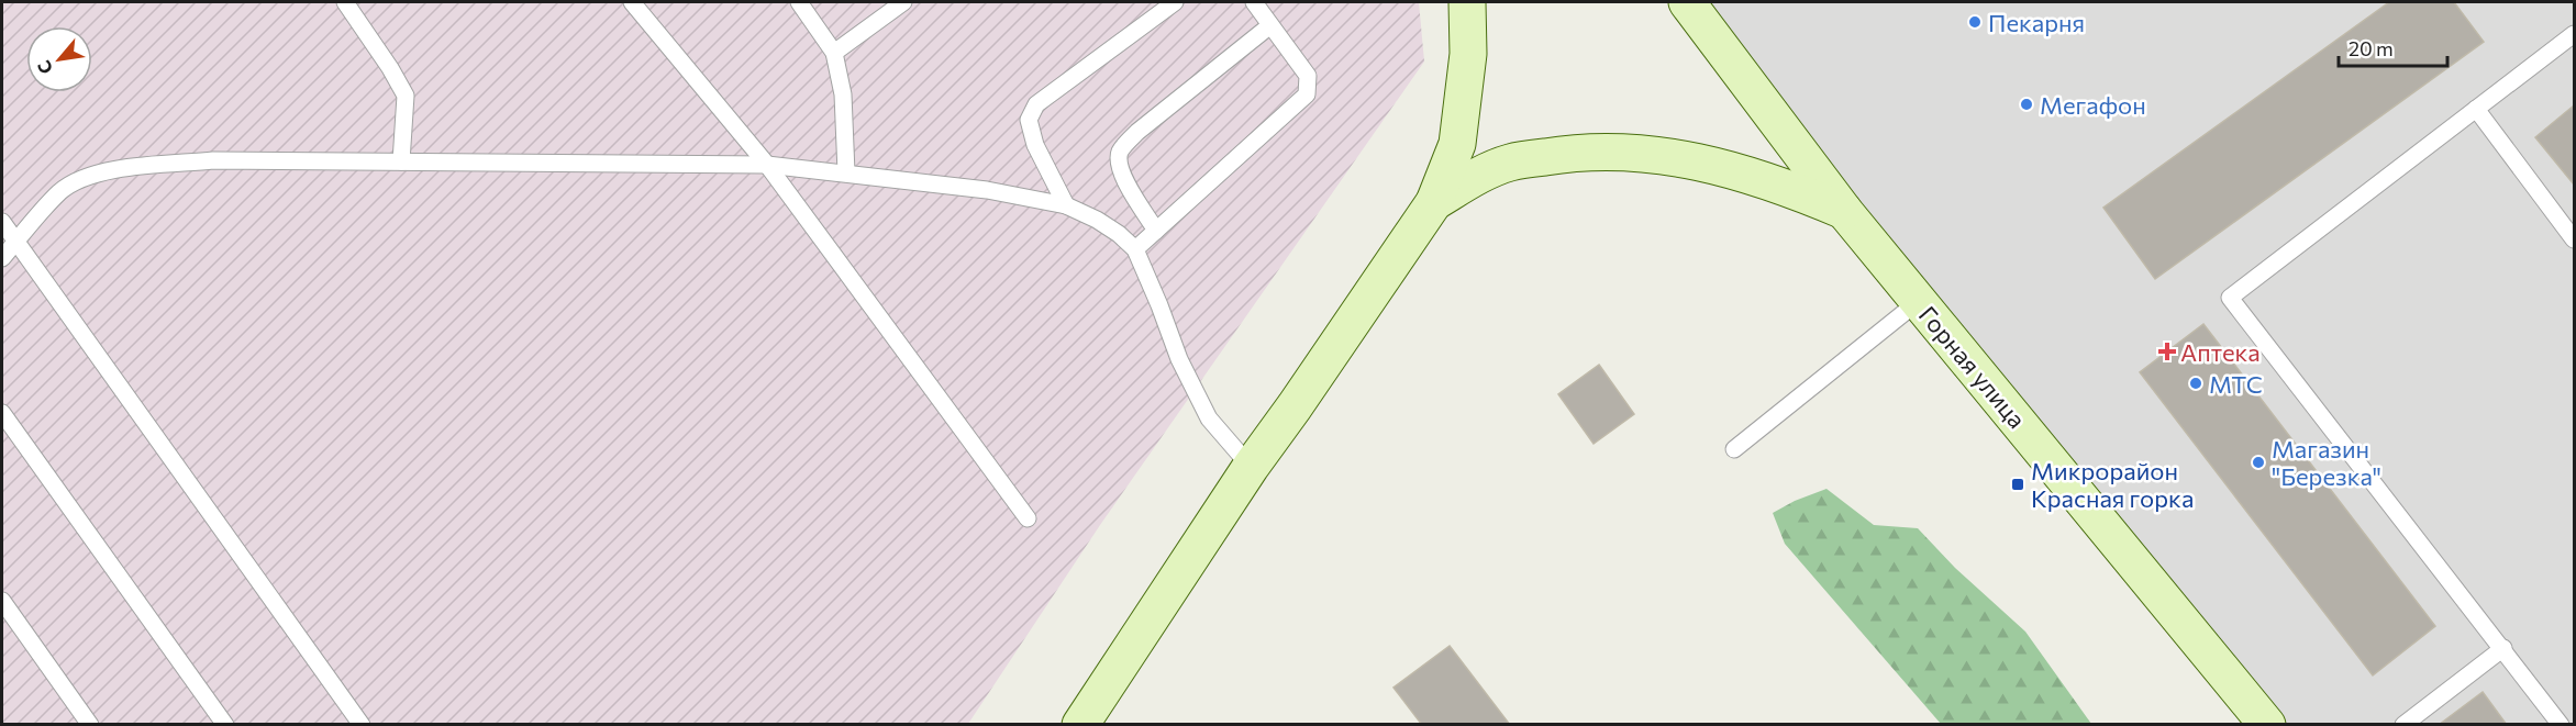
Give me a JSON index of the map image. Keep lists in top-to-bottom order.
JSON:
{
  "streets": {
    "street": ["Горная улица"]
  },
  "places": {
    "other": [
      "Пекарня",
      "Мегафон",
      "МТС",
      "Магазин \"Березка\""
    ],
    "health": ["Аптека"],
    "transit": ["Микрорайон Красная горка"]
  },
  "scale_bar": "20 m",
  "north": "bottom left"
}
